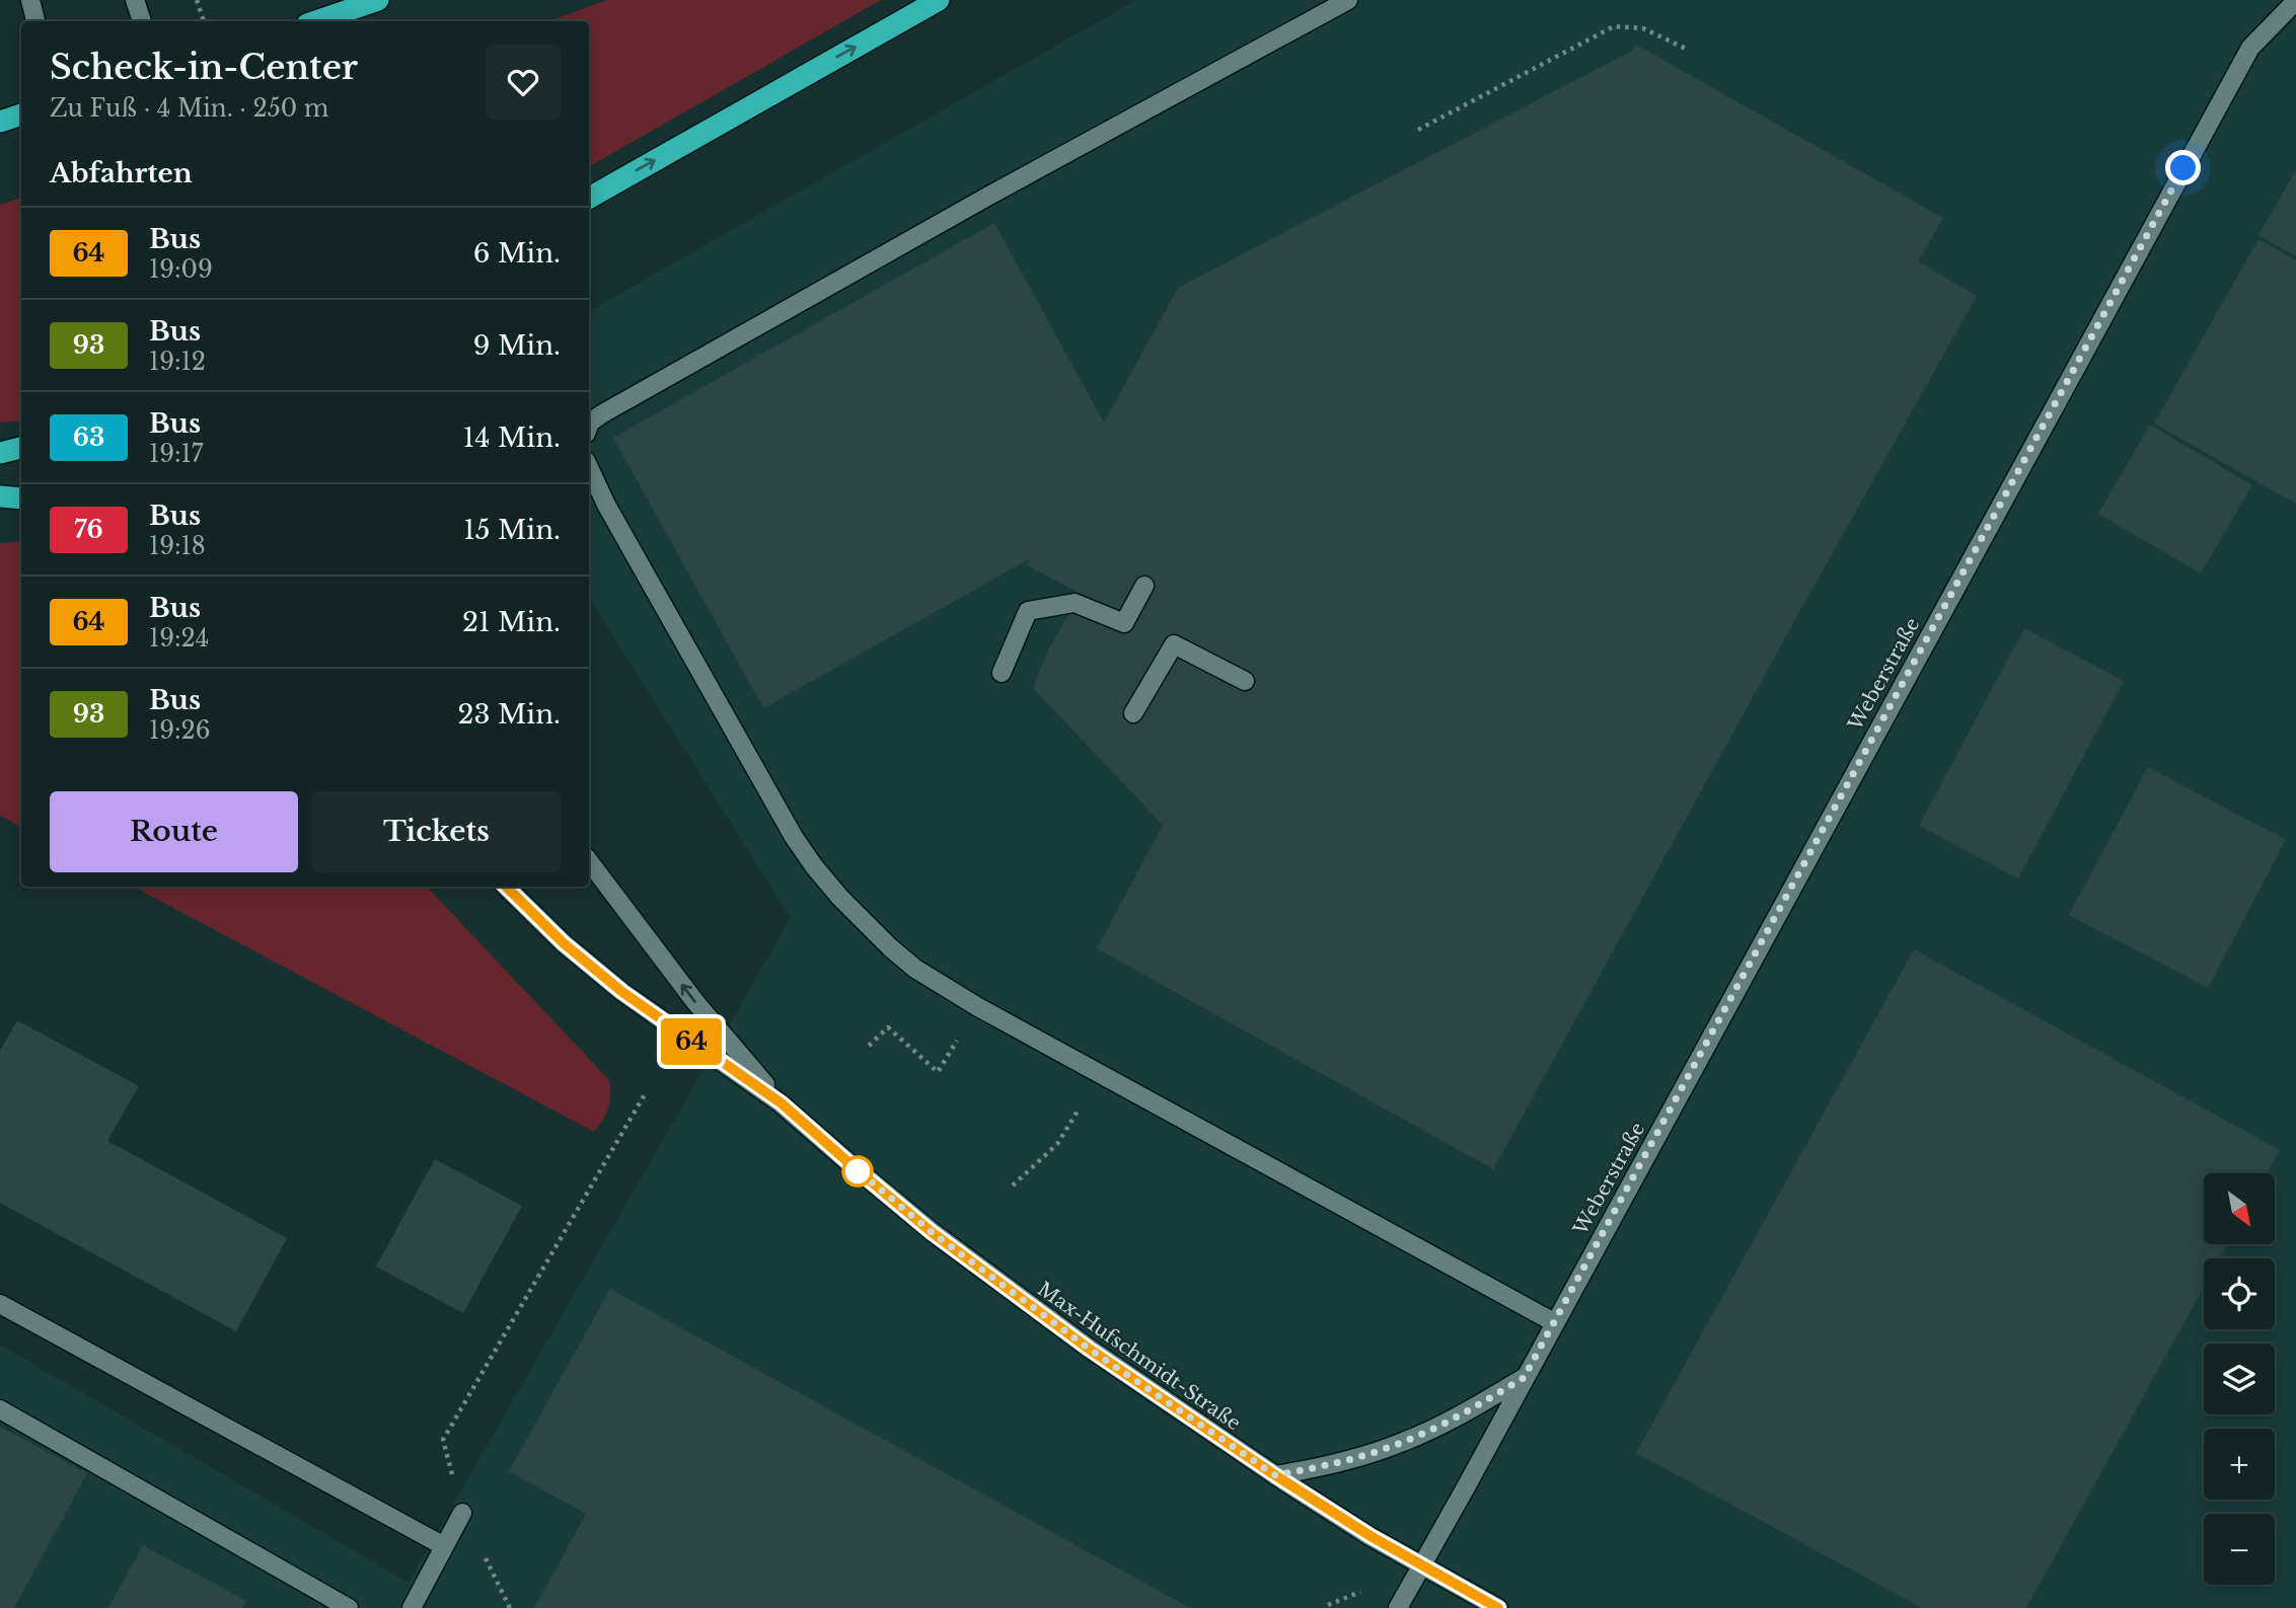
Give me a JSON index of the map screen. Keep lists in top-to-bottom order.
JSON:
{
  "streets": {
    "street": ["Weberstraße", "Max-Hufschmidt-Straße"]
  },
  "crossings": [
    ["Weberstraße", "Max-Hufschmidt-Straße"]
  ],
  "lines": ["bus line 64"],
  "north": "bottom right",
  "page": {
    "on_map": "64",
    "heading": [
      ["Scheck-in-Center", "Zu Fuß · 4 Min. · 250 m"],
      "Abfahrten"
    ],
    "list": [
      {
        "mark": "64",
        "name": "Bus",
        "note": "19:09",
        "value": "6 Min."
      },
      {
        "mark": "93",
        "name": "Bus",
        "note": "19:12",
        "value": "9 Min."
      },
      {
        "mark": "63",
        "name": "Bus",
        "note": "19:17",
        "value": "14 Min."
      },
      {
        "mark": "76",
        "name": "Bus",
        "note": "19:18",
        "value": "15 Min."
      },
      {
        "mark": "64",
        "name": "Bus",
        "note": "19:24",
        "value": "21 Min."
      },
      {
        "mark": "93",
        "name": "Bus",
        "note": "19:26",
        "value": "23 Min."
      }
    ],
    "buttons": ["Route", "Tickets"],
    "map_buttons": ["+", "−"]
  }
}
